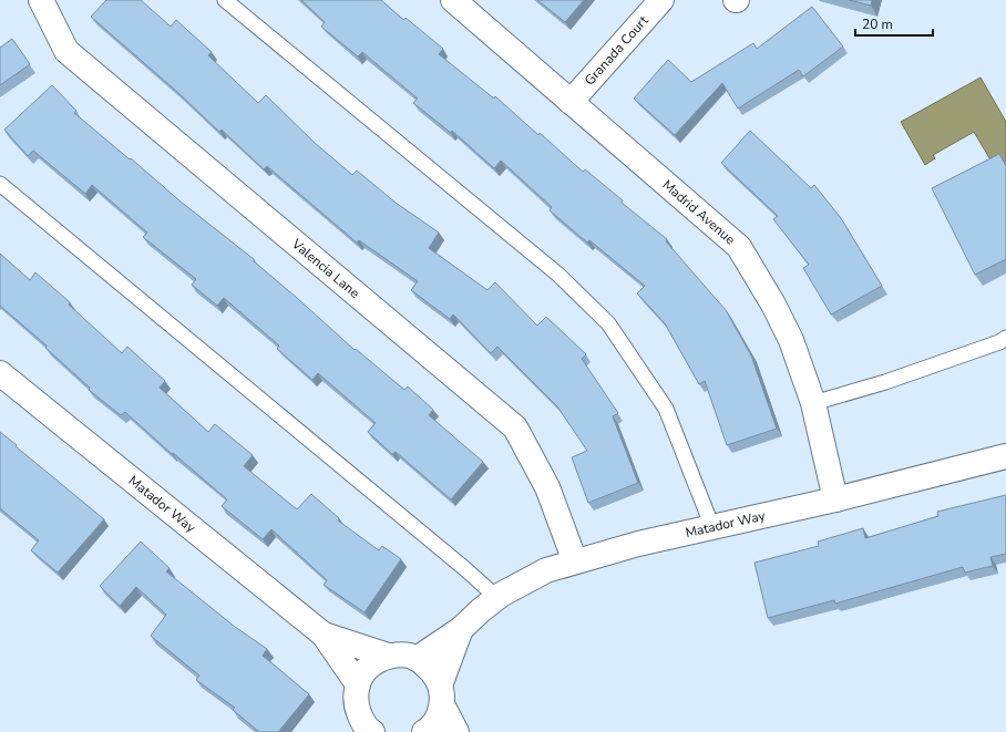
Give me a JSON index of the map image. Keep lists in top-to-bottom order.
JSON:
{
  "streets": {
    "street": [
      "Granada Court",
      "Madrid Avenue",
      "Valencia Lane",
      "Matador Way"
    ]
  },
  "crossings": [
    ["Granada Court", "Madrid Avenue"],
    ["Madrid Avenue", "Matador Way"],
    ["Valencia Lane", "Matador Way"]
  ],
  "scale_bar": "20 m"
}
